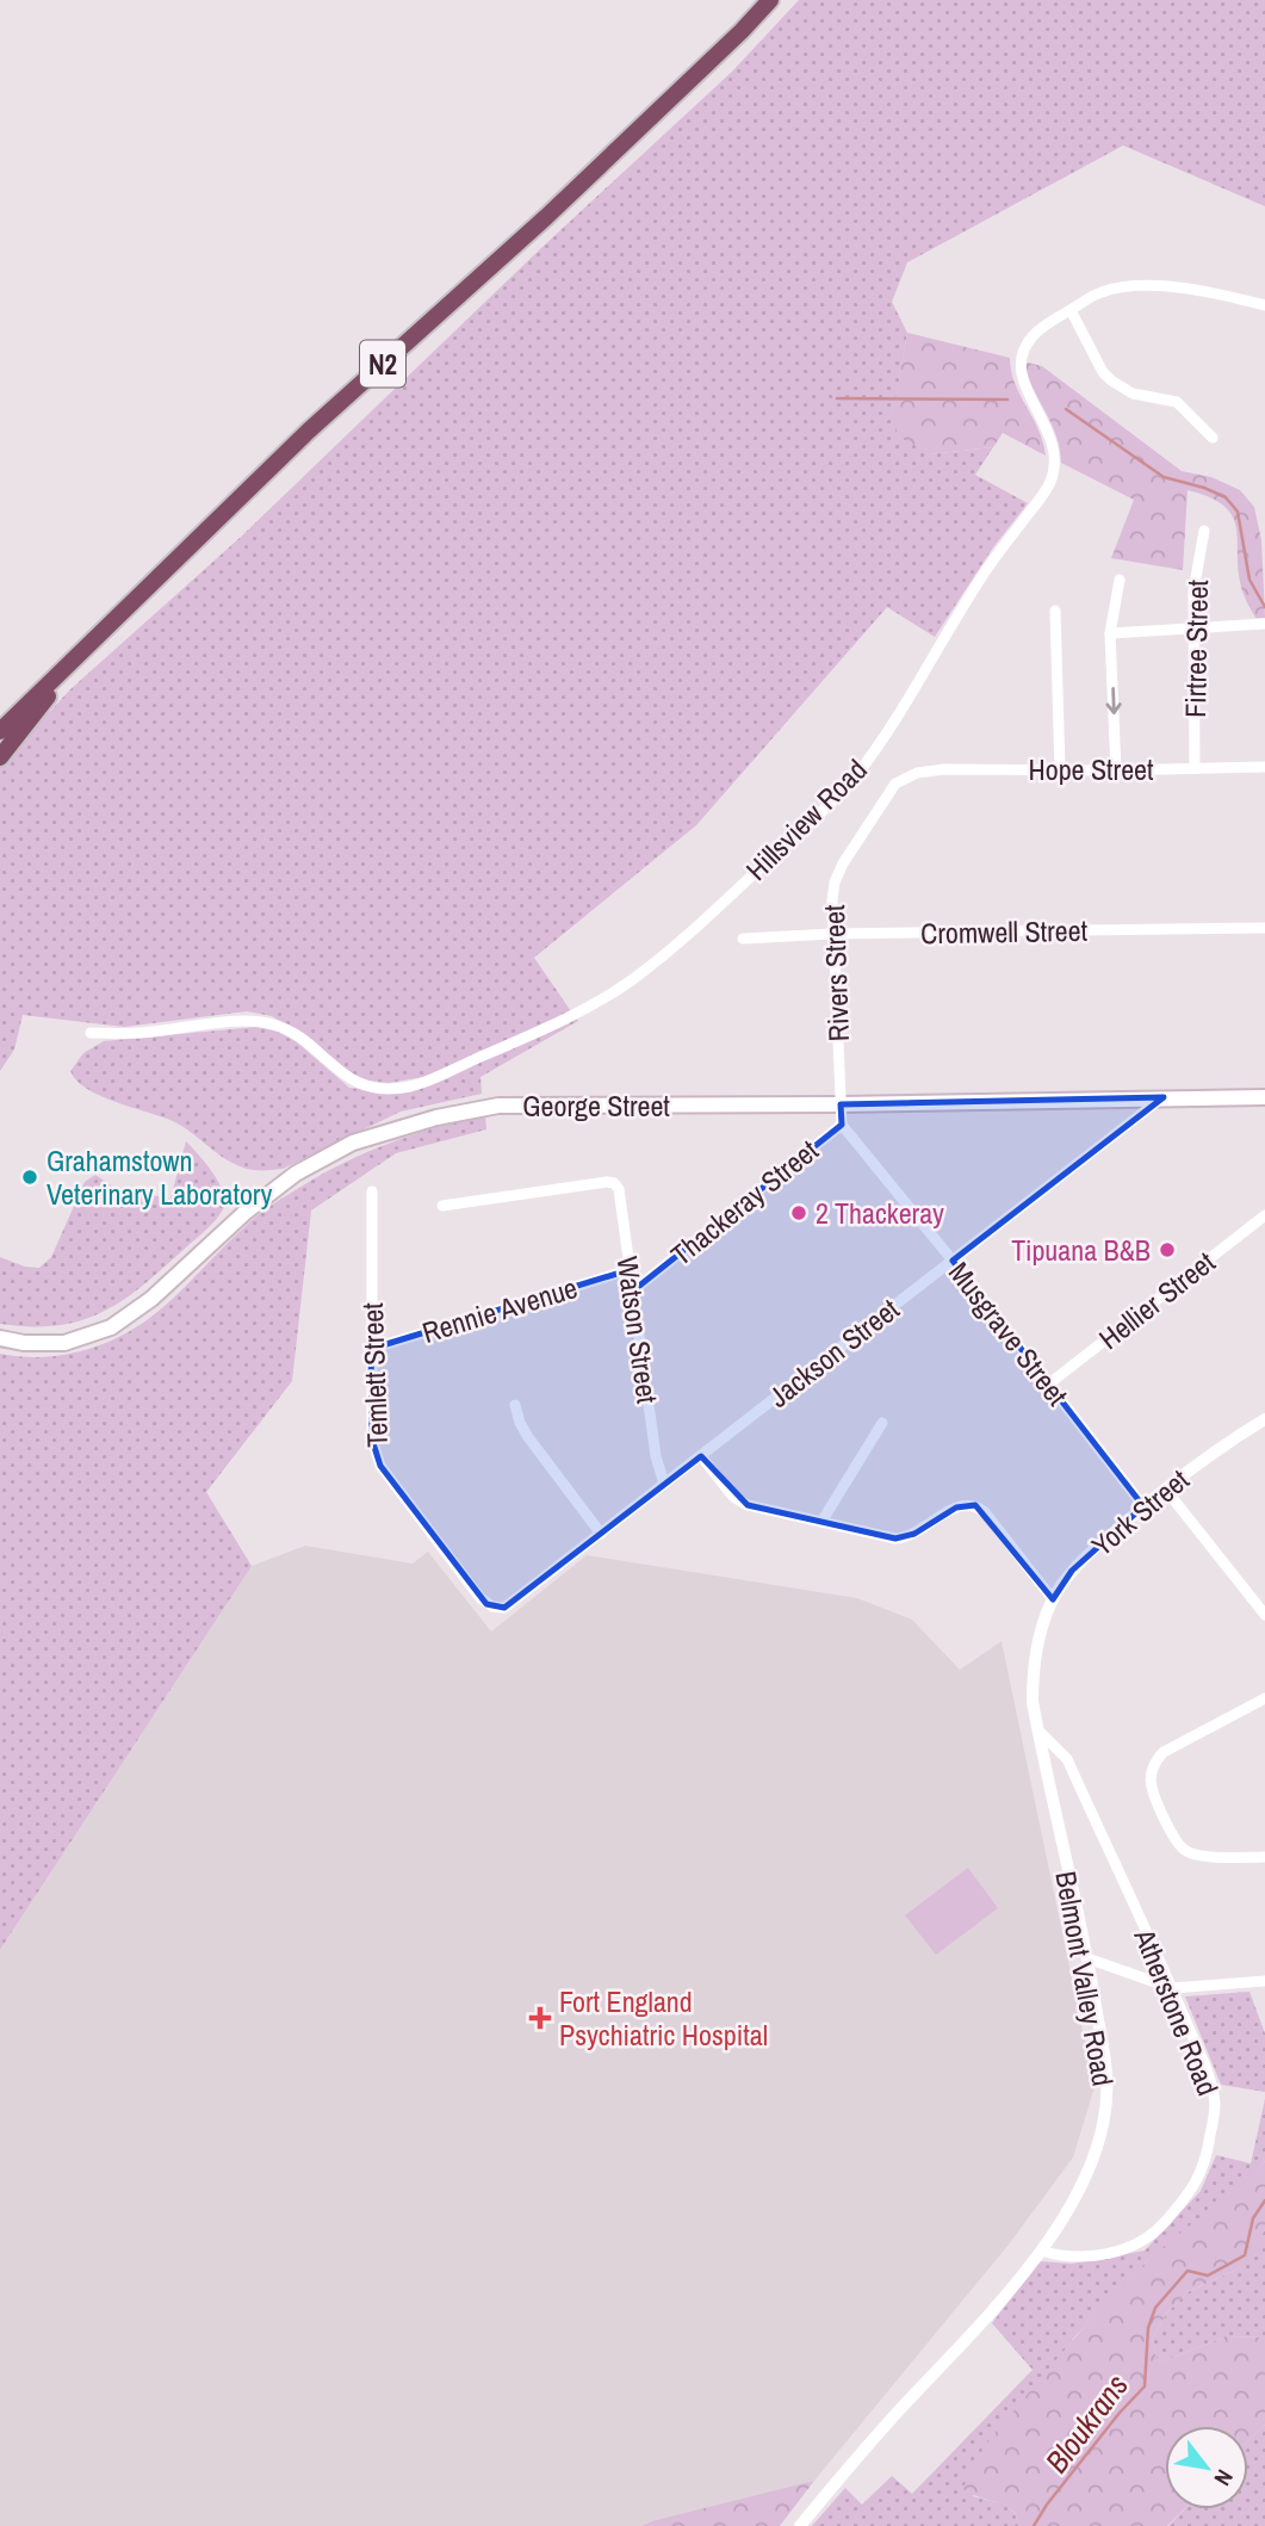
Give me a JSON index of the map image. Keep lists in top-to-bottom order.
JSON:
{
  "streets": {
    "highway": ["N2"],
    "main road": ["George Street"],
    "street": [
      "Firtree Street",
      "Hope Street",
      "Hillsview Road",
      "Cromwell Street",
      "Rivers Street",
      "Thackeray Street",
      "Hellier Street",
      "Rennie Avenue",
      "Watson Street",
      "Musgrave Street",
      "Jackson Street",
      "Temlett Street",
      "York Street",
      "Belmont Valley Road",
      "Atherstone Road"
    ]
  },
  "crossings": [
    ["Firtree Street", "Hope Street"],
    ["Hope Street", "Rivers Street"],
    ["Cromwell Street", "Rivers Street"],
    ["Rivers Street", "George Street"],
    ["Rivers Street", "Thackeray Street"],
    ["George Street", "Thackeray Street"],
    ["George Street", "Jackson Street"],
    ["Thackeray Street", "Watson Street"],
    ["Thackeray Street", "Musgrave Street"],
    ["Hellier Street", "Musgrave Street"],
    ["Rennie Avenue", "Watson Street"],
    ["Rennie Avenue", "Temlett Street"],
    ["Watson Street", "Jackson Street"],
    ["Musgrave Street", "Jackson Street"],
    ["Musgrave Street", "York Street"],
    ["Jackson Street", "Temlett Street"],
    ["York Street", "Belmont Valley Road"],
    ["Belmont Valley Road", "Atherstone Road"]
  ],
  "water": ["Bloukrans"],
  "places": {
    "other": ["Grahamstown Veterinary Laboratory", "2 Thackeray", "Tipuana B&B"],
    "health": ["Fort England Psychiatric Hospital"]
  },
  "north": "bottom right"
}
